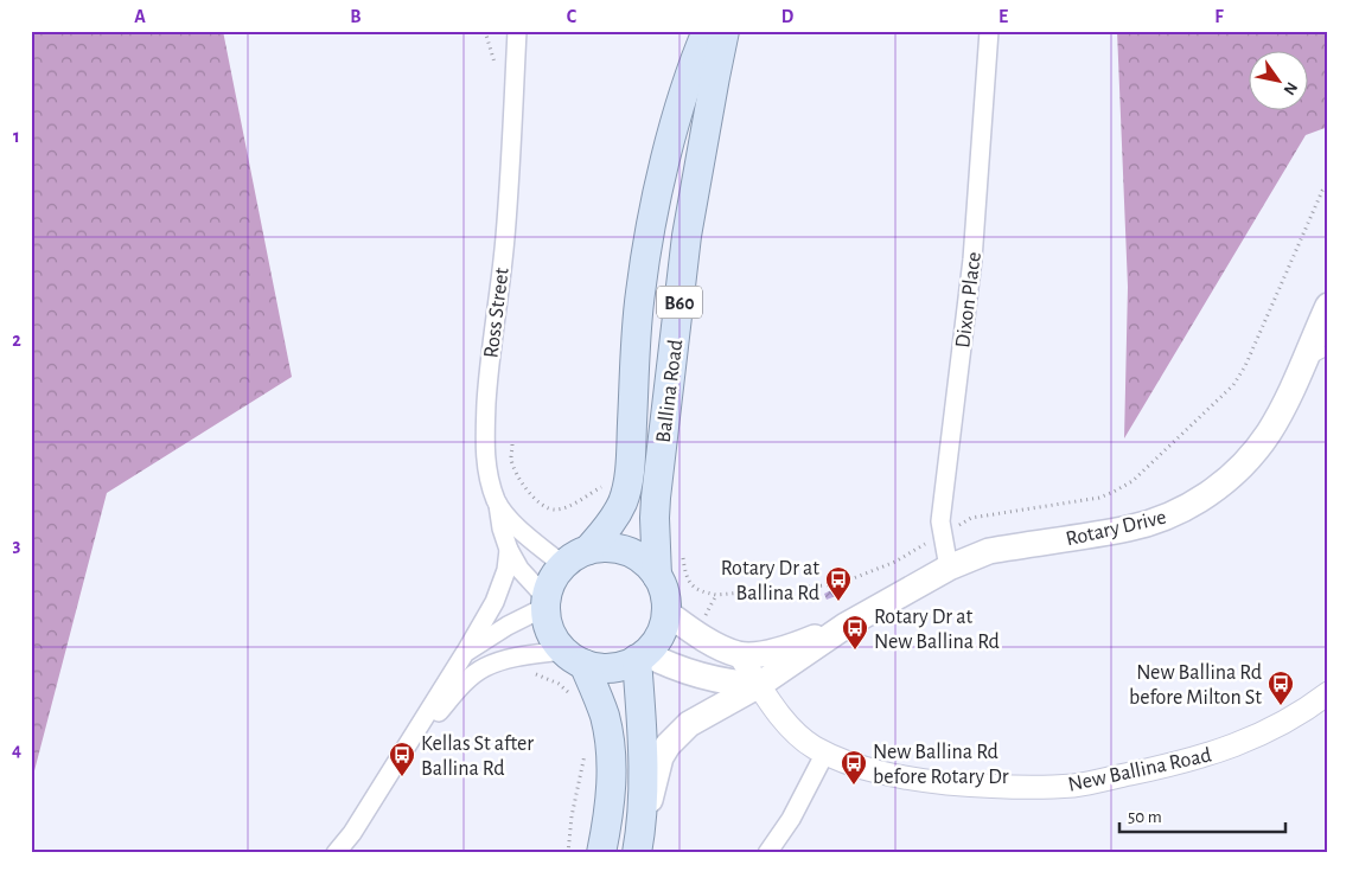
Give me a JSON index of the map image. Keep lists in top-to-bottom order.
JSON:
{
  "streets": {
    "main road": ["B60", "Ballina Road", "Rotary Drive"],
    "street": ["Dixon Place", "Ross Street", "New Ballina Road"]
  },
  "crossings": [
    ["Dixon Place", "Rotary Drive"],
    ["B60", "Ross Street"],
    ["B60", "Ballina Road"],
    ["B60", "Rotary Drive"],
    ["Ross Street", "Ballina Road"],
    ["Ross Street", "Rotary Drive"],
    ["Ballina Road", "Rotary Drive"],
    ["Rotary Drive", "New Ballina Road"]
  ],
  "places": {
    "bus stop": [
      "Rotary Dr at Ballina Rd",
      "Rotary Dr at New Ballina Rd",
      "New Ballina Rd before Milton St",
      "Kellas St after Ballina Rd",
      "New Ballina Rd before Rotary Dr"
    ]
  },
  "scale_bar": "50 m",
  "north": "bottom right",
  "grid": {
    "columns": [
      "A",
      "B",
      "C",
      "D",
      "E",
      "F"
    ],
    "rows": [
      "1",
      "2",
      "3",
      "4"
    ]
  }
}
